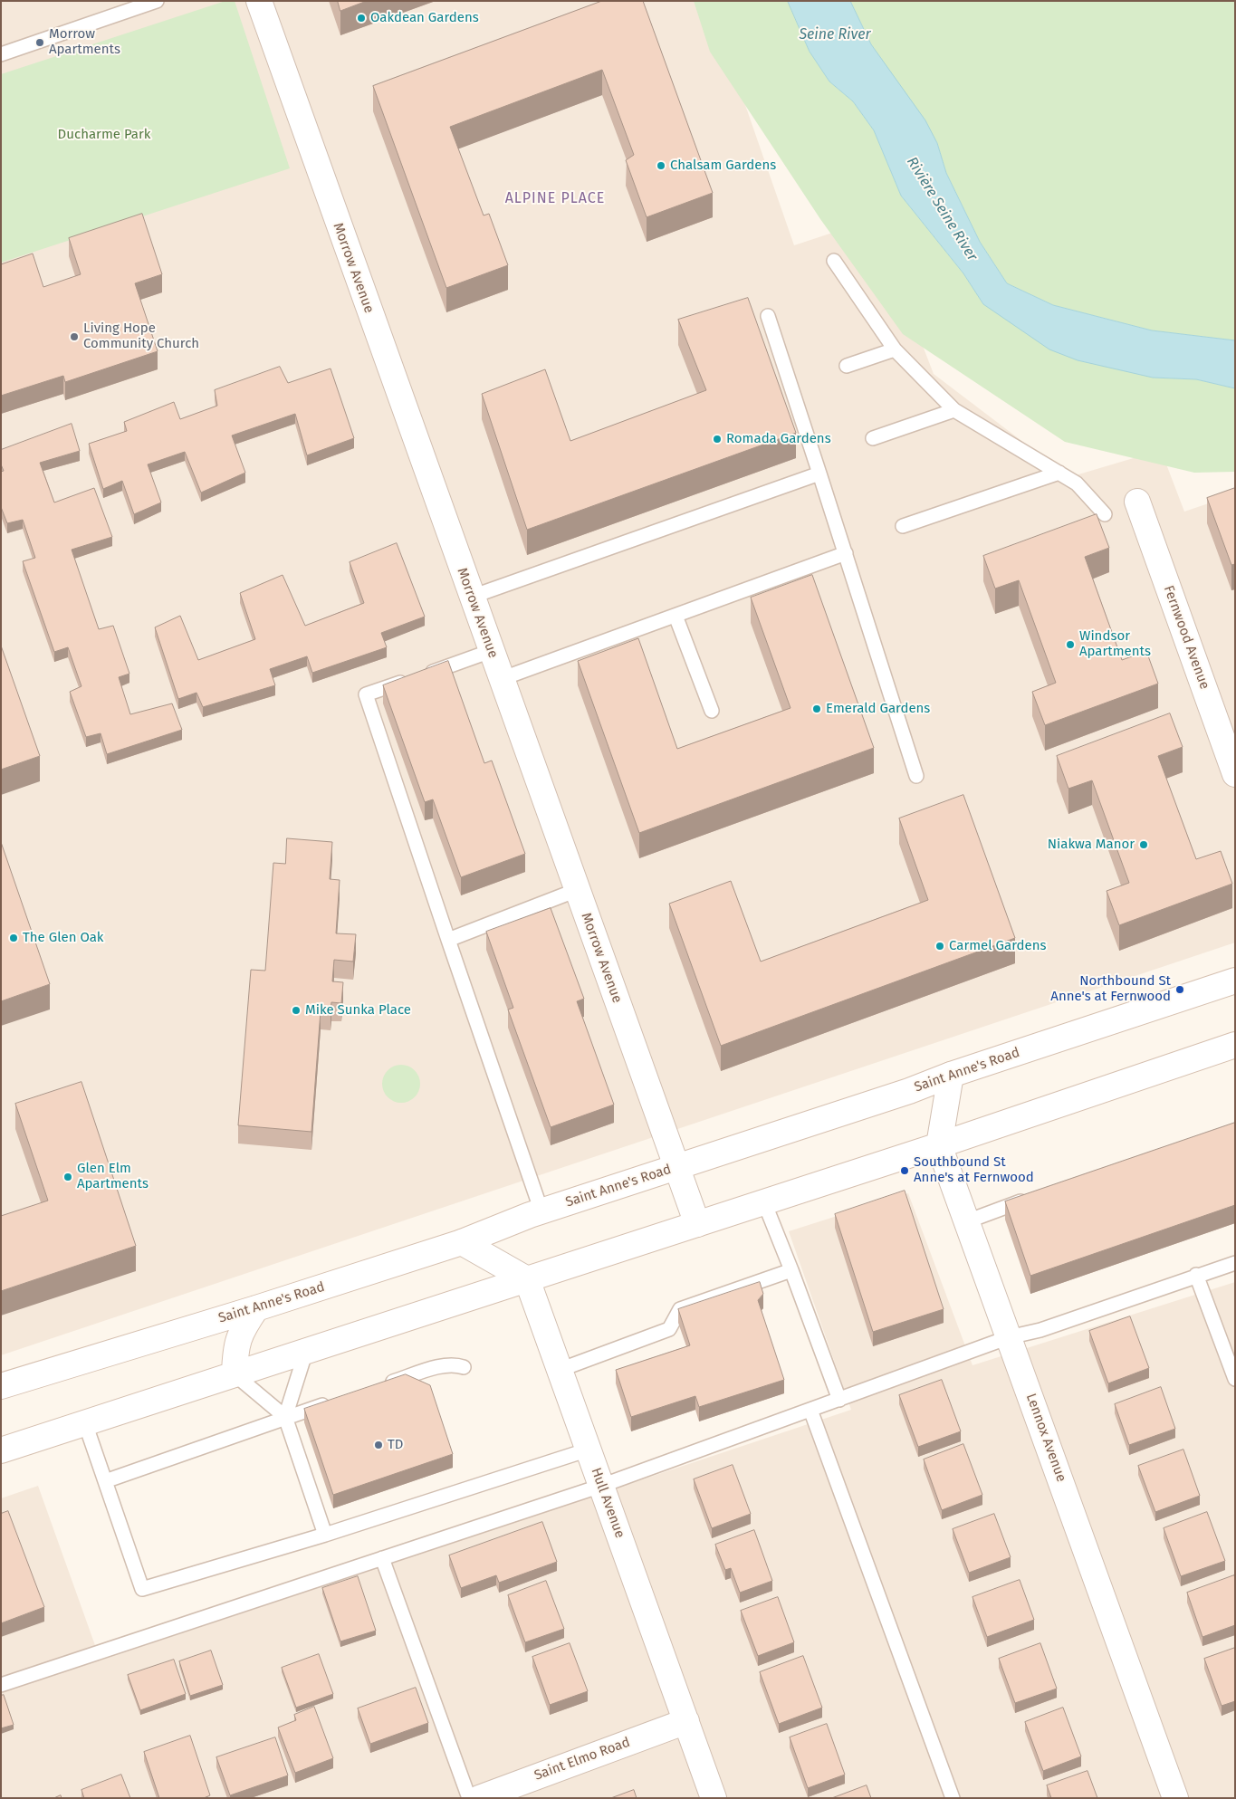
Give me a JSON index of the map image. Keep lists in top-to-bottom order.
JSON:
{
  "streets": {
    "street": [
      "Morrow Avenue",
      "Fernwood Avenue",
      "Saint Anne's Road",
      "Lennox Avenue",
      "Hull Avenue",
      "Saint Elmo Road"
    ]
  },
  "crossings": [
    ["Morrow Avenue", "Saint Anne's Road"],
    ["Saint Anne's Road", "Lennox Avenue"],
    ["Hull Avenue", "Saint Elmo Road"]
  ],
  "districts": ["ALPINE PLACE"],
  "water": ["Seine River", "Rivière Seine River"],
  "parks": ["Ducharme Park"],
  "places": [
    "Oakdean Gardens",
    "Morrow Apartments",
    "Chalsam Gardens",
    "Living Hope Community Church",
    "Romada Gardens",
    "Windsor Apartments",
    "Emerald Gardens",
    "Niakwa Manor",
    "The Glen Oak",
    "Carmel Gardens",
    "Northbound St Anne's at Fernwood",
    "Mike Sunka Place",
    "Southbound St Anne's at Fernwood",
    "Glen Elm Apartments",
    "TD"
  ]
}
